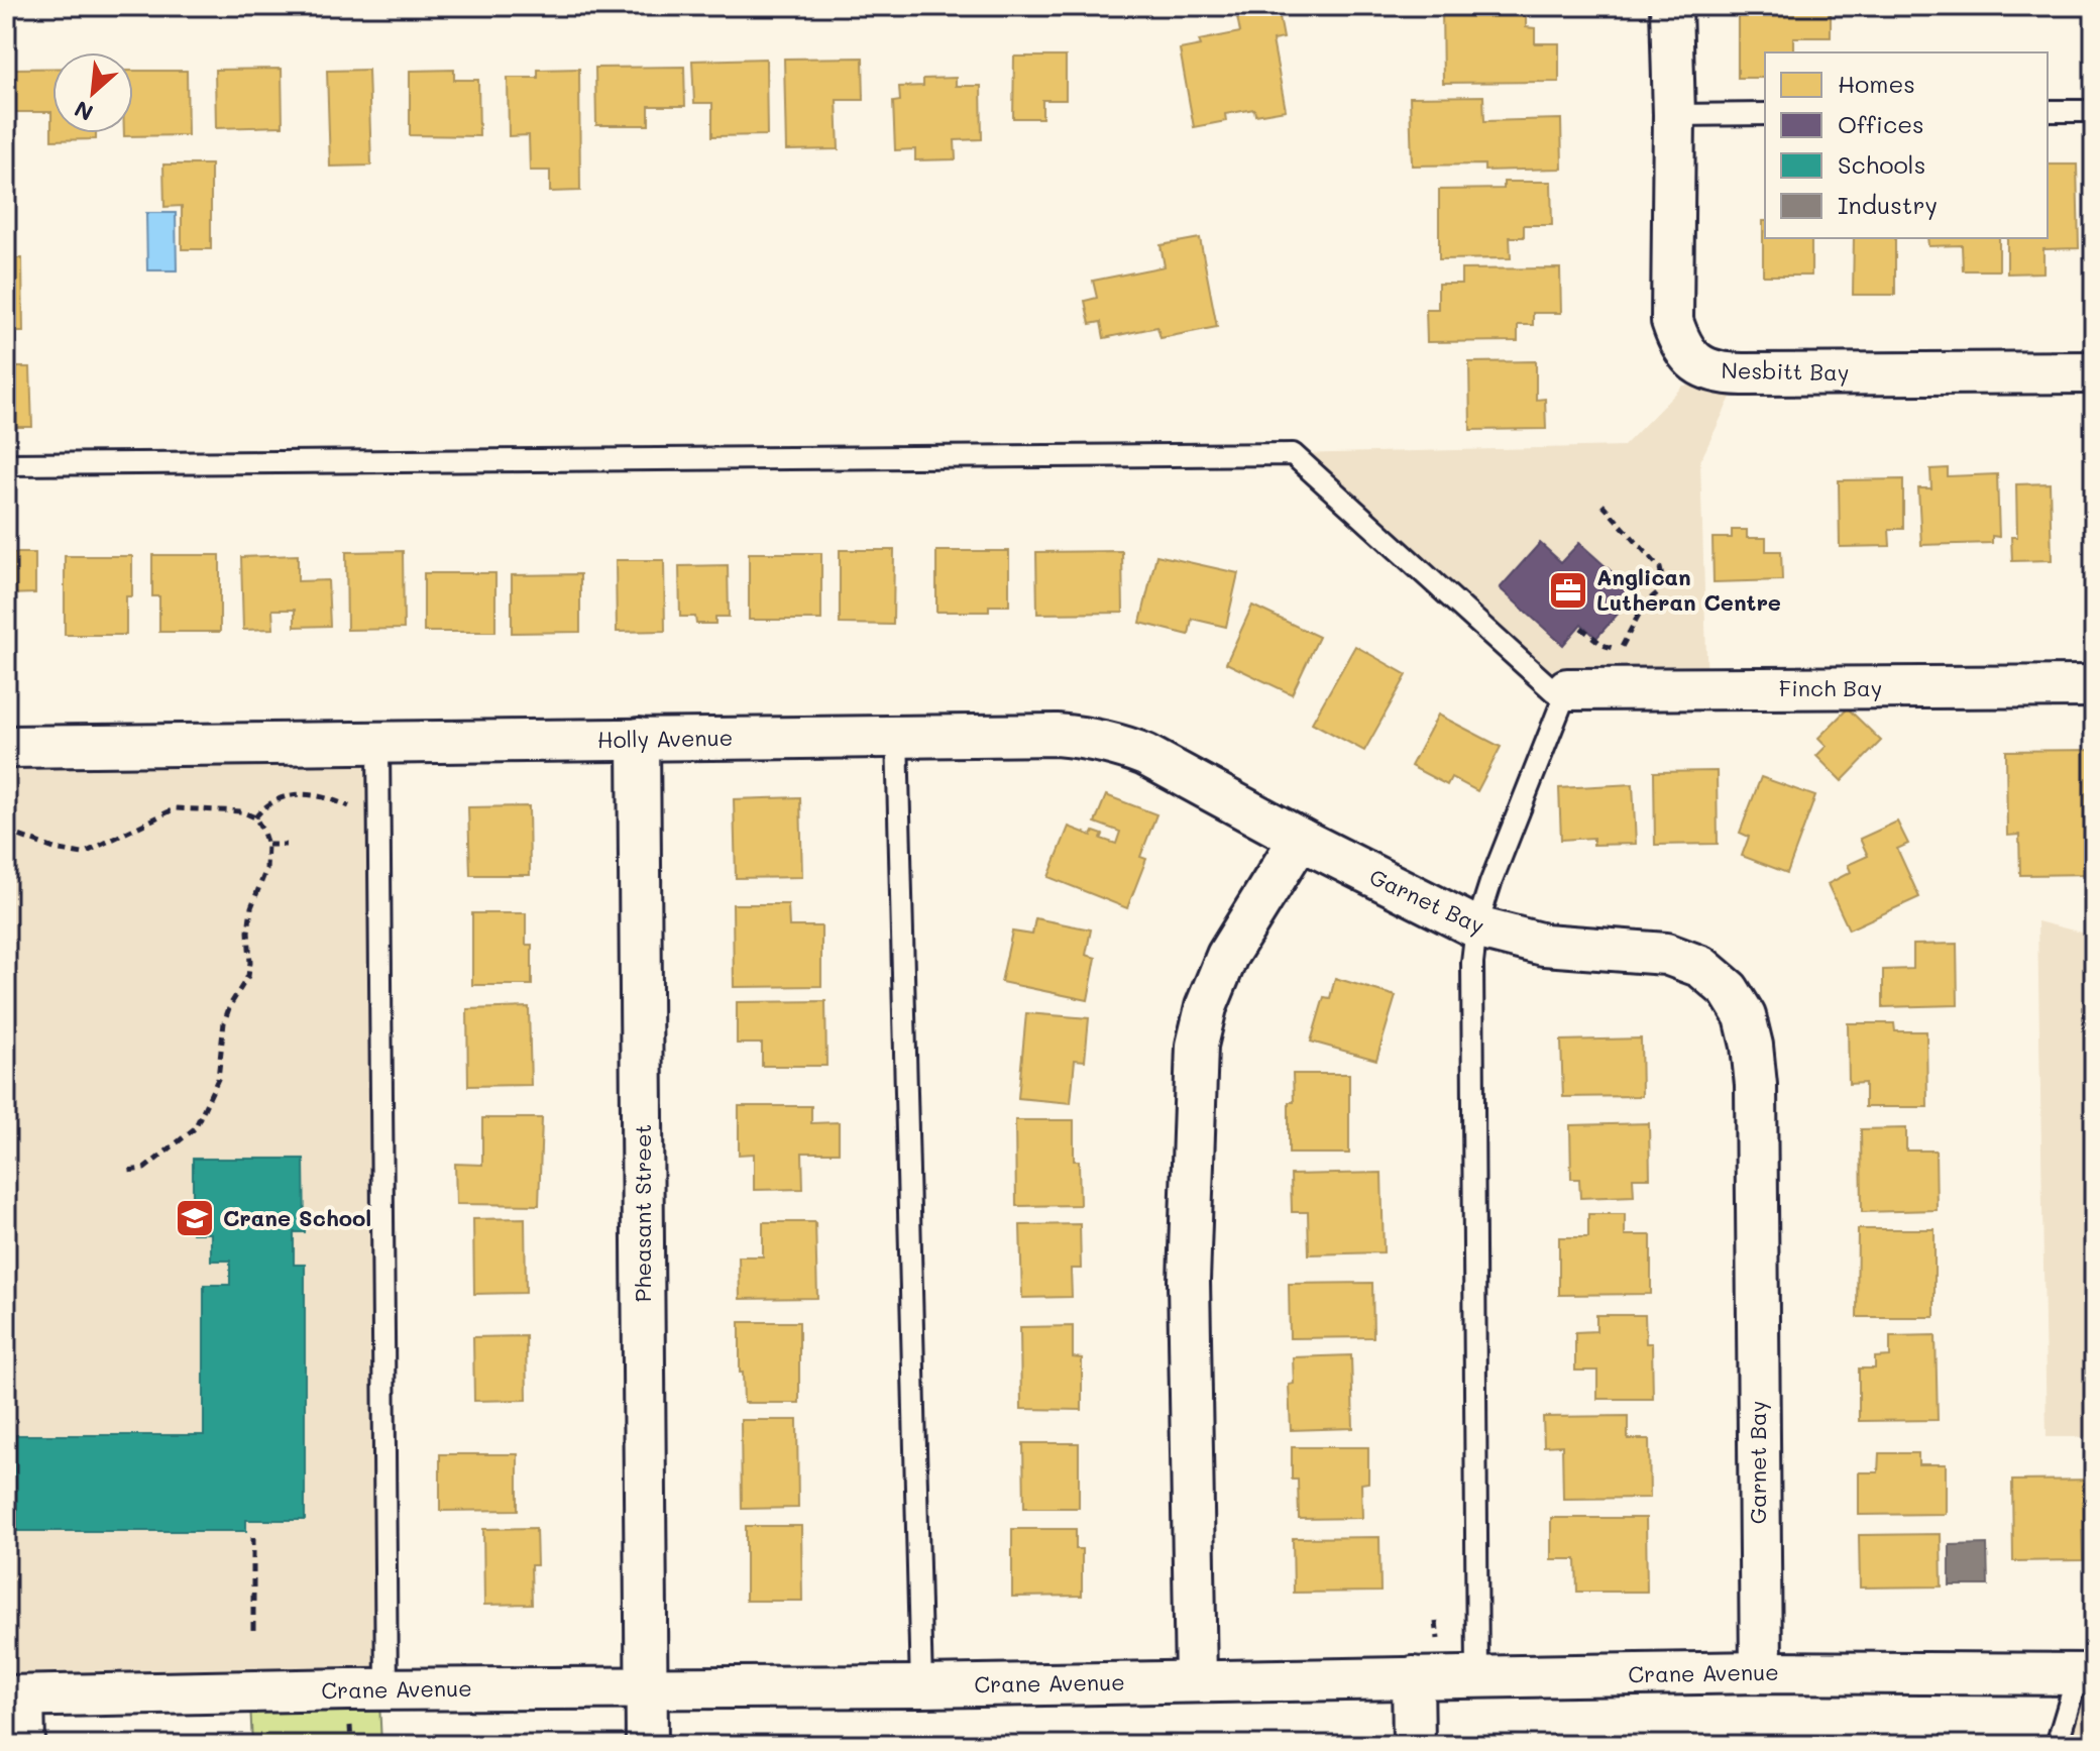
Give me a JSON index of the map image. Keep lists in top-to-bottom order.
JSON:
{
  "streets": {
    "street": [
      "Nesbitt Bay",
      "Finch Bay",
      "Holly Avenue",
      "Garnet Bay",
      "Pheasant Street",
      "Crane Avenue"
    ]
  },
  "crossings": [
    ["Holly Avenue", "Garnet Bay"],
    ["Holly Avenue", "Pheasant Street"],
    ["Garnet Bay", "Crane Avenue"],
    ["Pheasant Street", "Crane Avenue"]
  ],
  "places": {
    "office": ["Anglican Lutheran Centre"],
    "school or university": ["Crane School"]
  },
  "legend": [
    "Homes",
    "Offices",
    "Schools",
    "Industry"
  ],
  "north": "bottom left"
}
